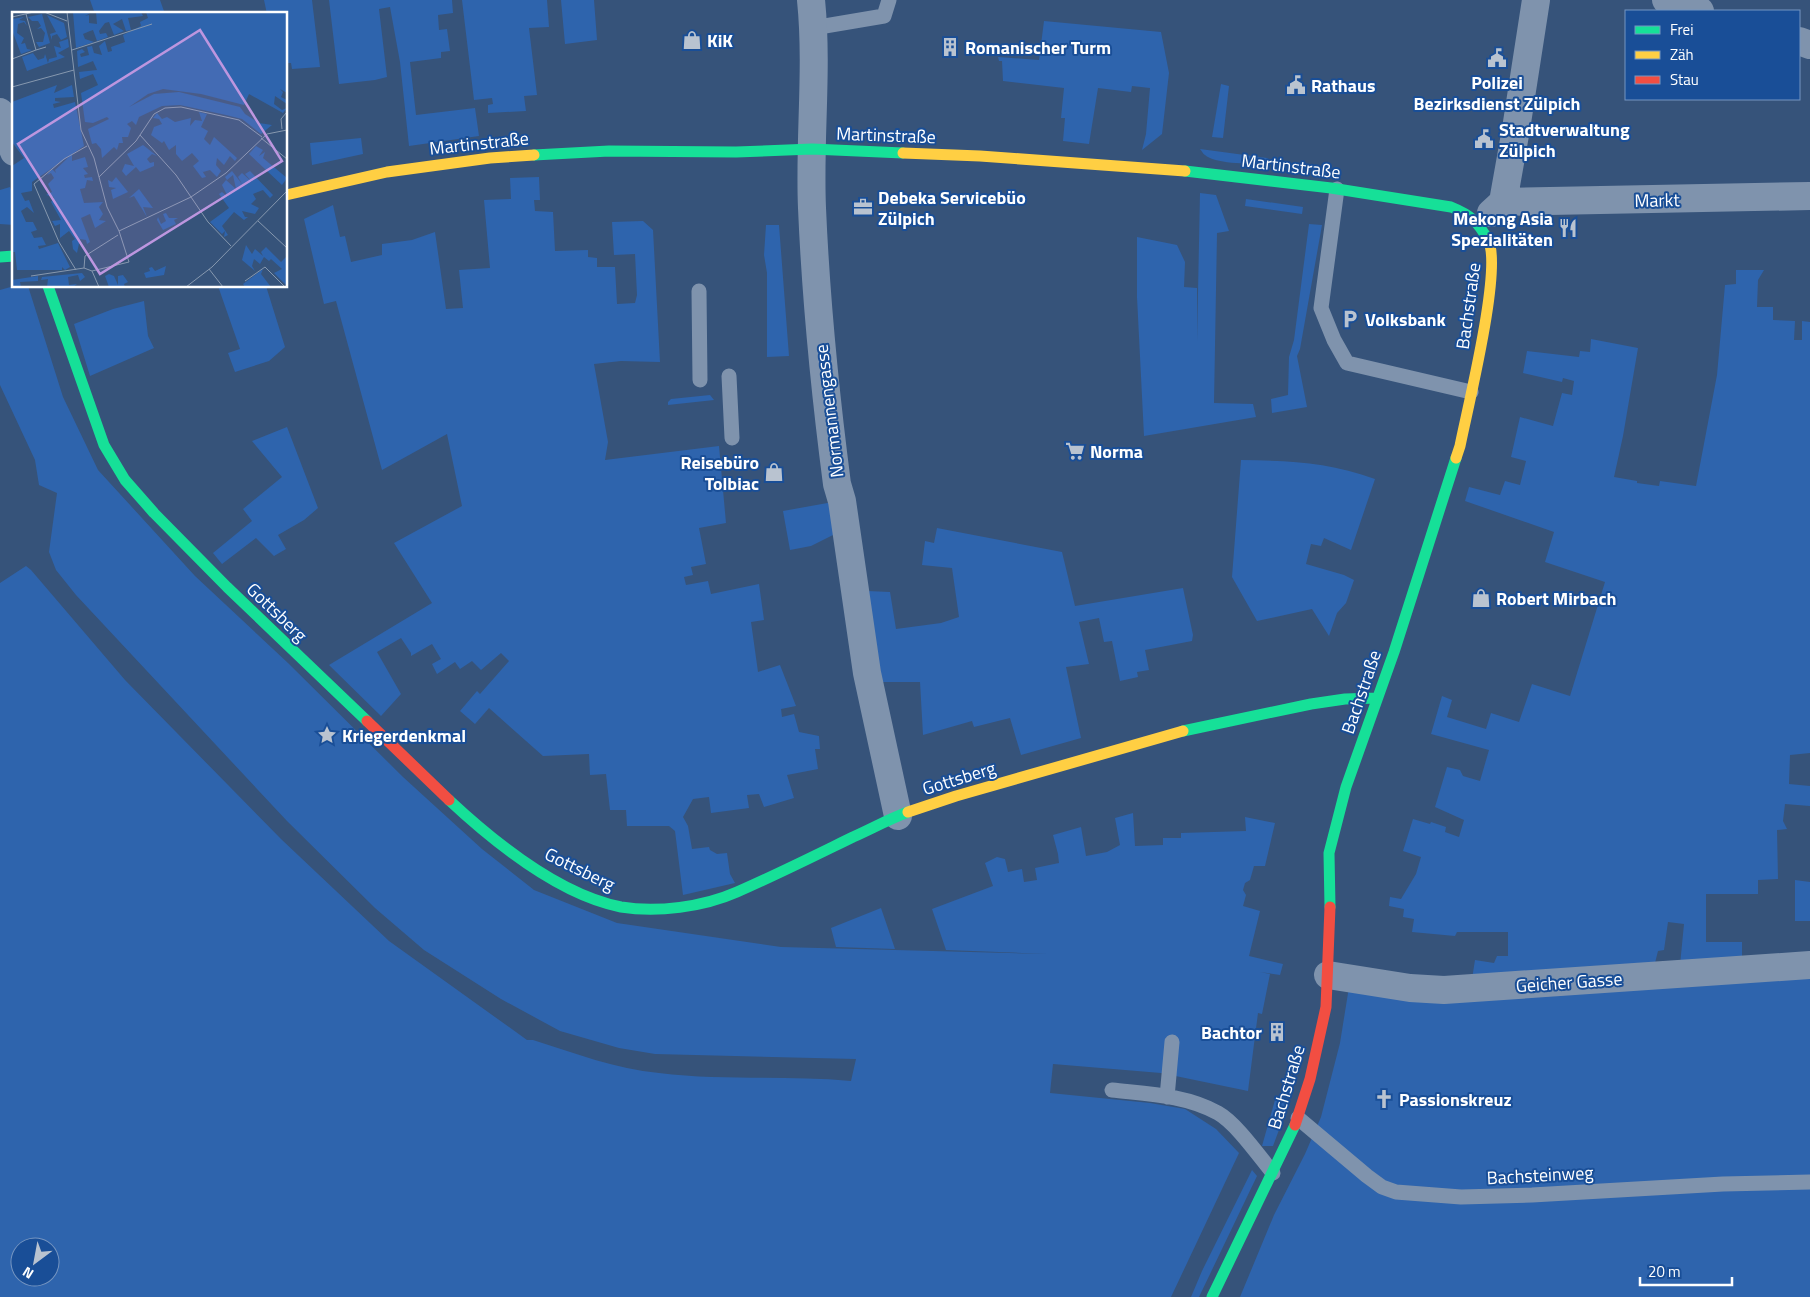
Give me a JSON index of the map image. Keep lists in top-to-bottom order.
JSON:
{
  "streets": {
    "street": [
      "Martinstraße",
      "Markt",
      "Bachstraße",
      "Normannengasse",
      "Gottsberg",
      "Geicher Gasse"
    ],
    "lane": ["Bachsteinweg"]
  },
  "crossings": [
    ["Martinstraße", "Bachstraße"],
    ["Martinstraße", "Normannengasse"],
    ["Bachstraße", "Gottsberg"],
    ["Bachstraße", "Geicher Gasse"],
    ["Bachstraße", "Bachsteinweg"],
    ["Normannengasse", "Gottsberg"]
  ],
  "places": {
    "shop": ["KiK", "Reisebüro Tolbiac", "Robert Mirbach"],
    "building": ["Romanischer Turm", "Bachtor"],
    "public building": ["Polizei Bezirksdienst Zülpich", "Rathaus", "Stadtverwaltung Zülpich"],
    "office": ["Debeka Servicebüo Zülpich"],
    "restaurant": ["Mekong Asia Spezialitäten"],
    "parking": ["Volksbank"],
    "supermarket": ["Norma"],
    "place": ["Kriegerdenkmal"],
    "church": ["Passionskreuz"]
  },
  "legend": ["Frei", "Zäh", "Stau"],
  "scale_bar": "20 m",
  "north": "bottom left"
}
